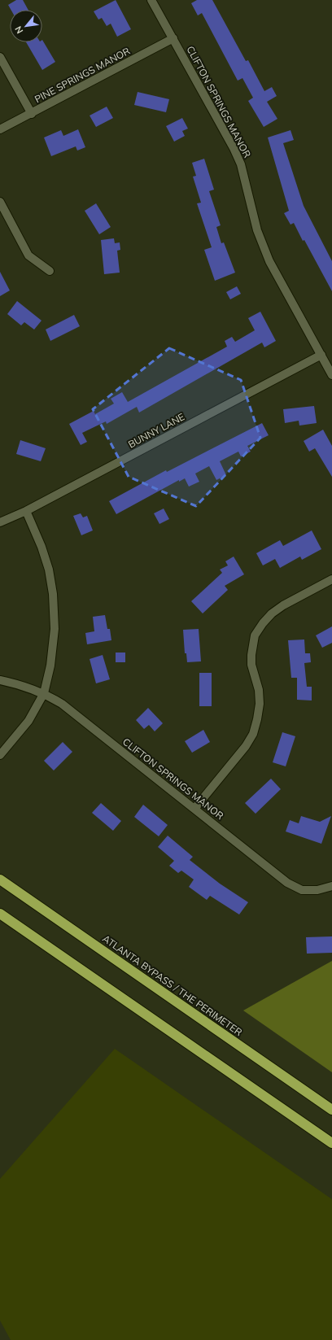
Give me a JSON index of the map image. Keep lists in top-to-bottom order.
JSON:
{
  "streets": {
    "highway": ["ATLANTA BYPASS / THE PERIMETER"],
    "street": ["PINE SPRINGS MANOR", "CLIFTON SPRINGS MANOR", "BUNNY LANE"]
  },
  "crossings": [
    ["PINE SPRINGS MANOR", "CLIFTON SPRINGS MANOR"],
    ["CLIFTON SPRINGS MANOR", "BUNNY LANE"]
  ],
  "north": "bottom left"
}
